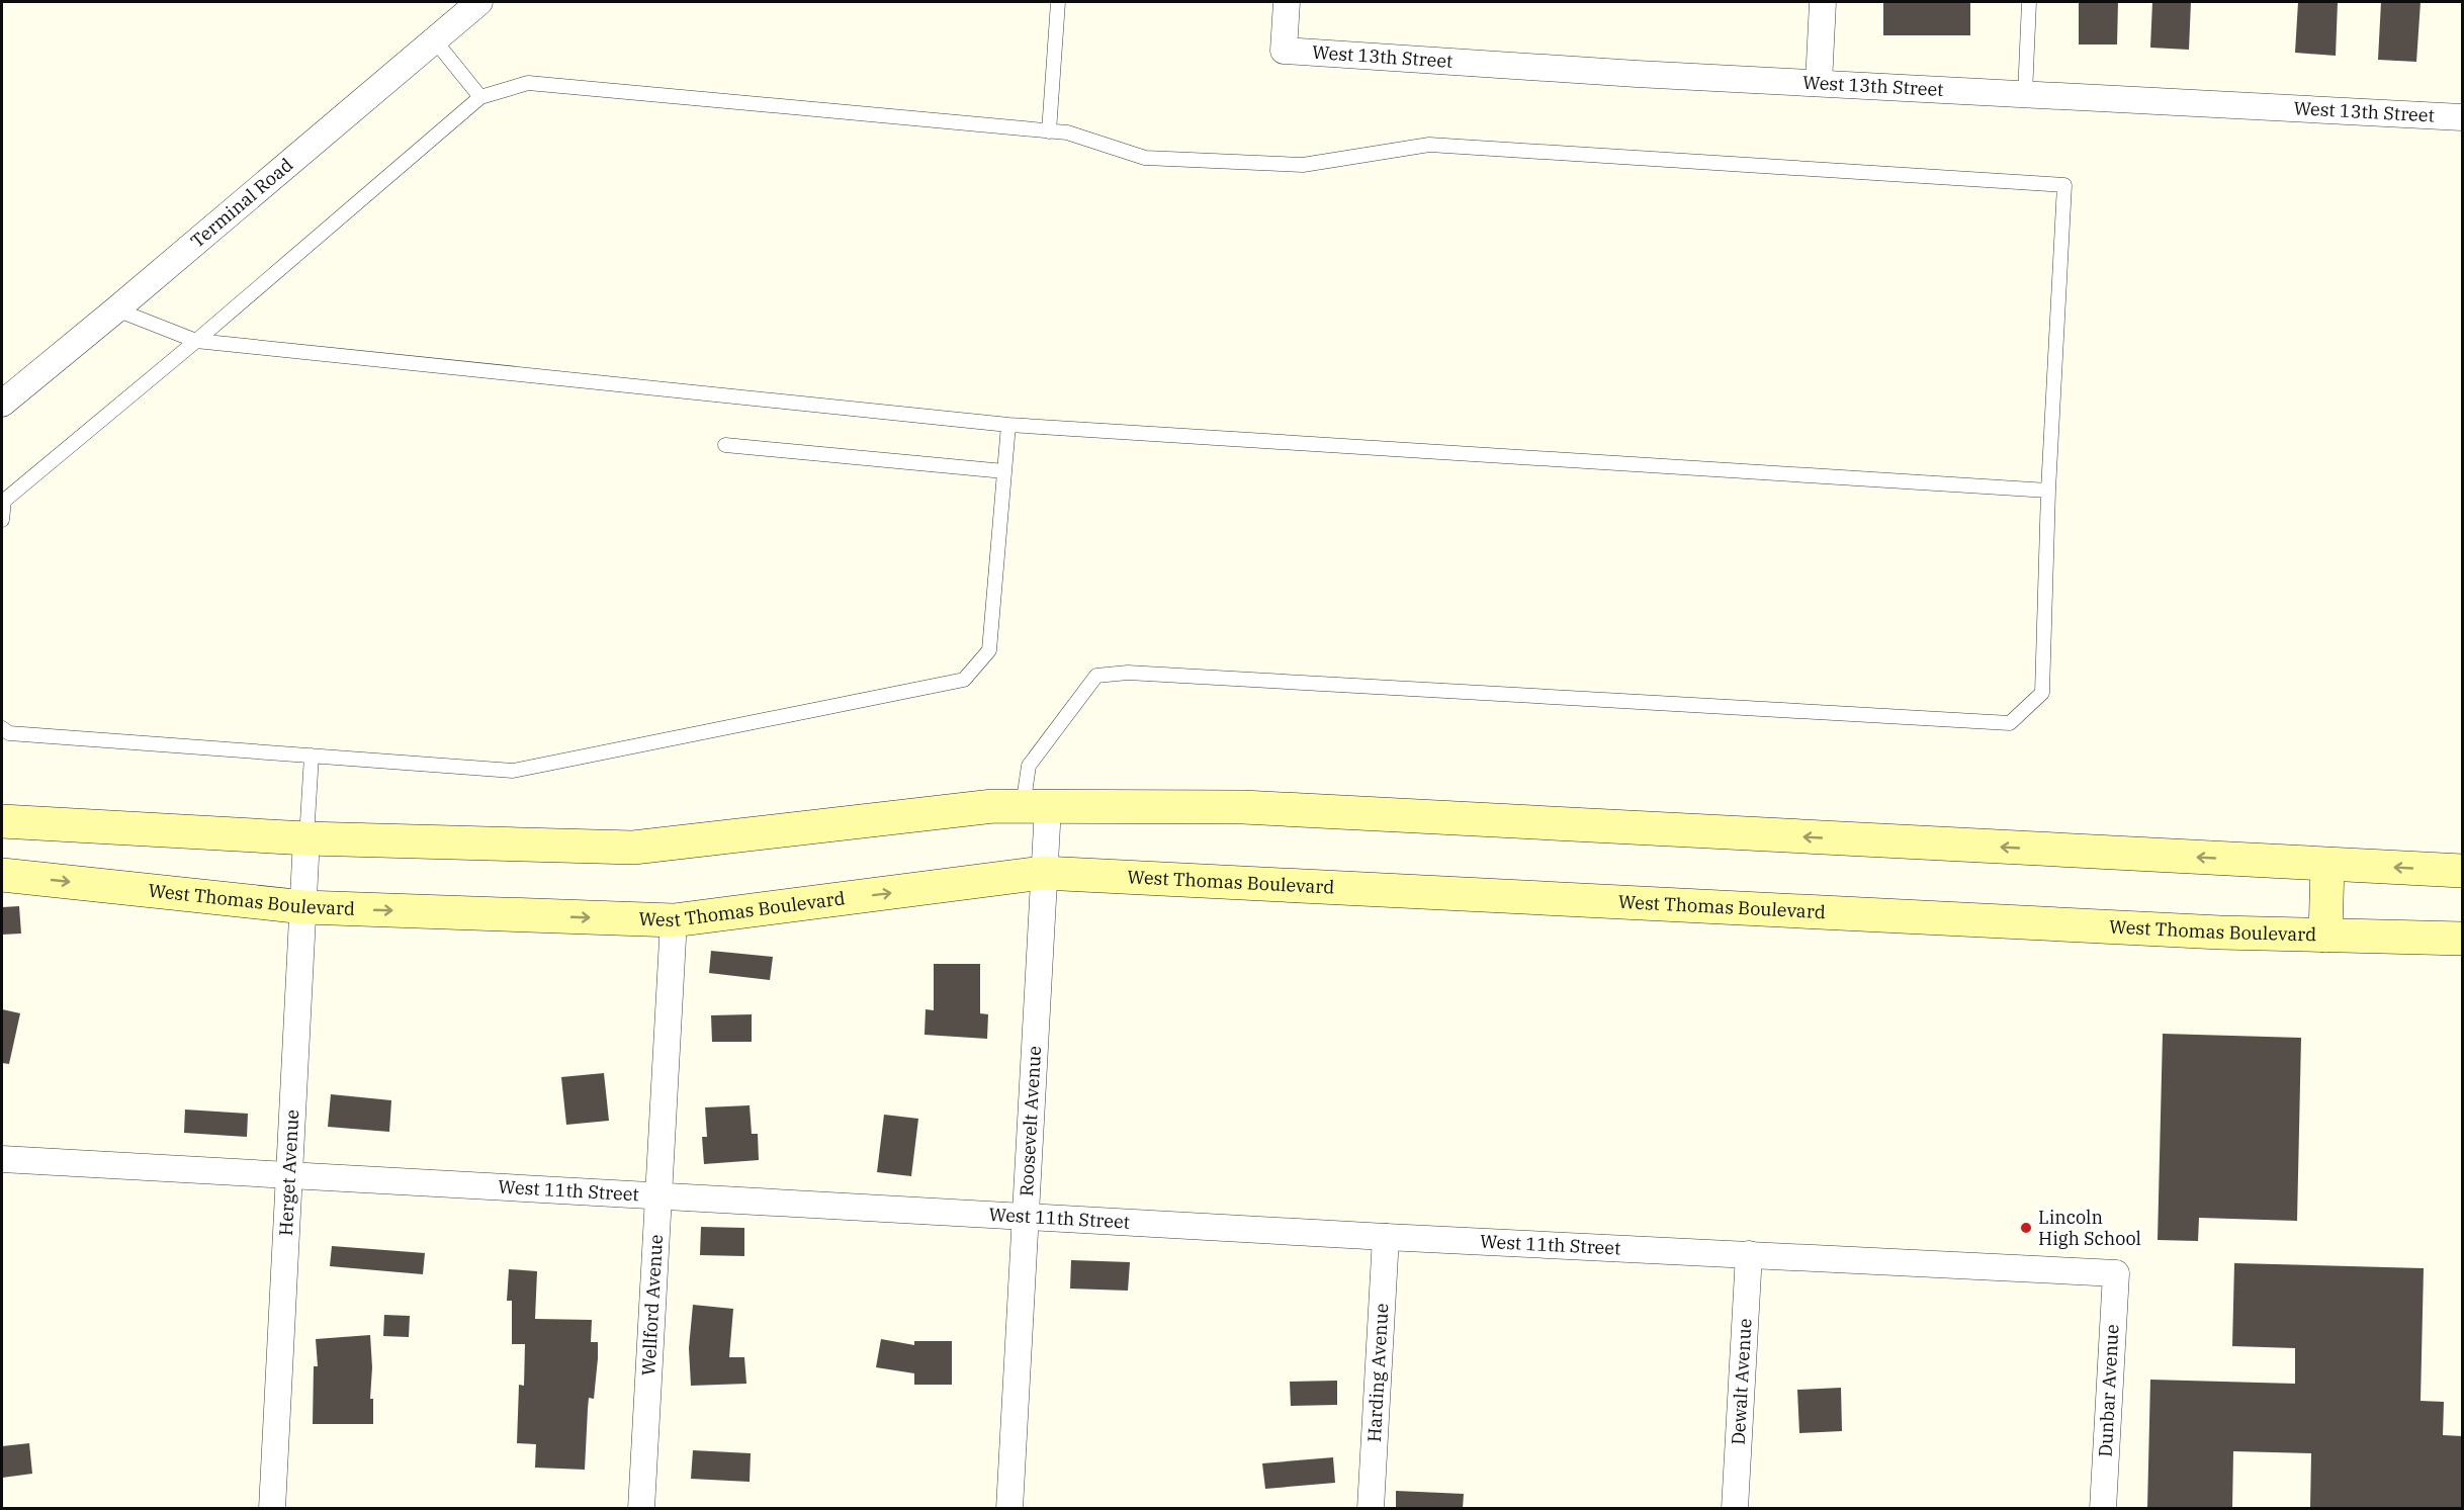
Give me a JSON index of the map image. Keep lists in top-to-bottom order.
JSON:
{
  "streets": {
    "street": [
      "West 13th Street",
      "Terminal Road",
      "West Thomas Boulevard",
      "Roosevelt Avenue",
      "Herget Avenue",
      "West 11th Street",
      "Wellford Avenue",
      "Harding Avenue",
      "Dewalt Avenue",
      "Dunbar Avenue"
    ]
  },
  "crossings": [
    ["West Thomas Boulevard", "Roosevelt Avenue"],
    ["West Thomas Boulevard", "Herget Avenue"],
    ["West Thomas Boulevard", "Wellford Avenue"],
    ["Roosevelt Avenue", "West 11th Street"],
    ["Herget Avenue", "West 11th Street"],
    ["West 11th Street", "Wellford Avenue"],
    ["West 11th Street", "Harding Avenue"],
    ["West 11th Street", "Dewalt Avenue"],
    ["West 11th Street", "Dunbar Avenue"]
  ],
  "places": ["Lincoln High School"]
}
